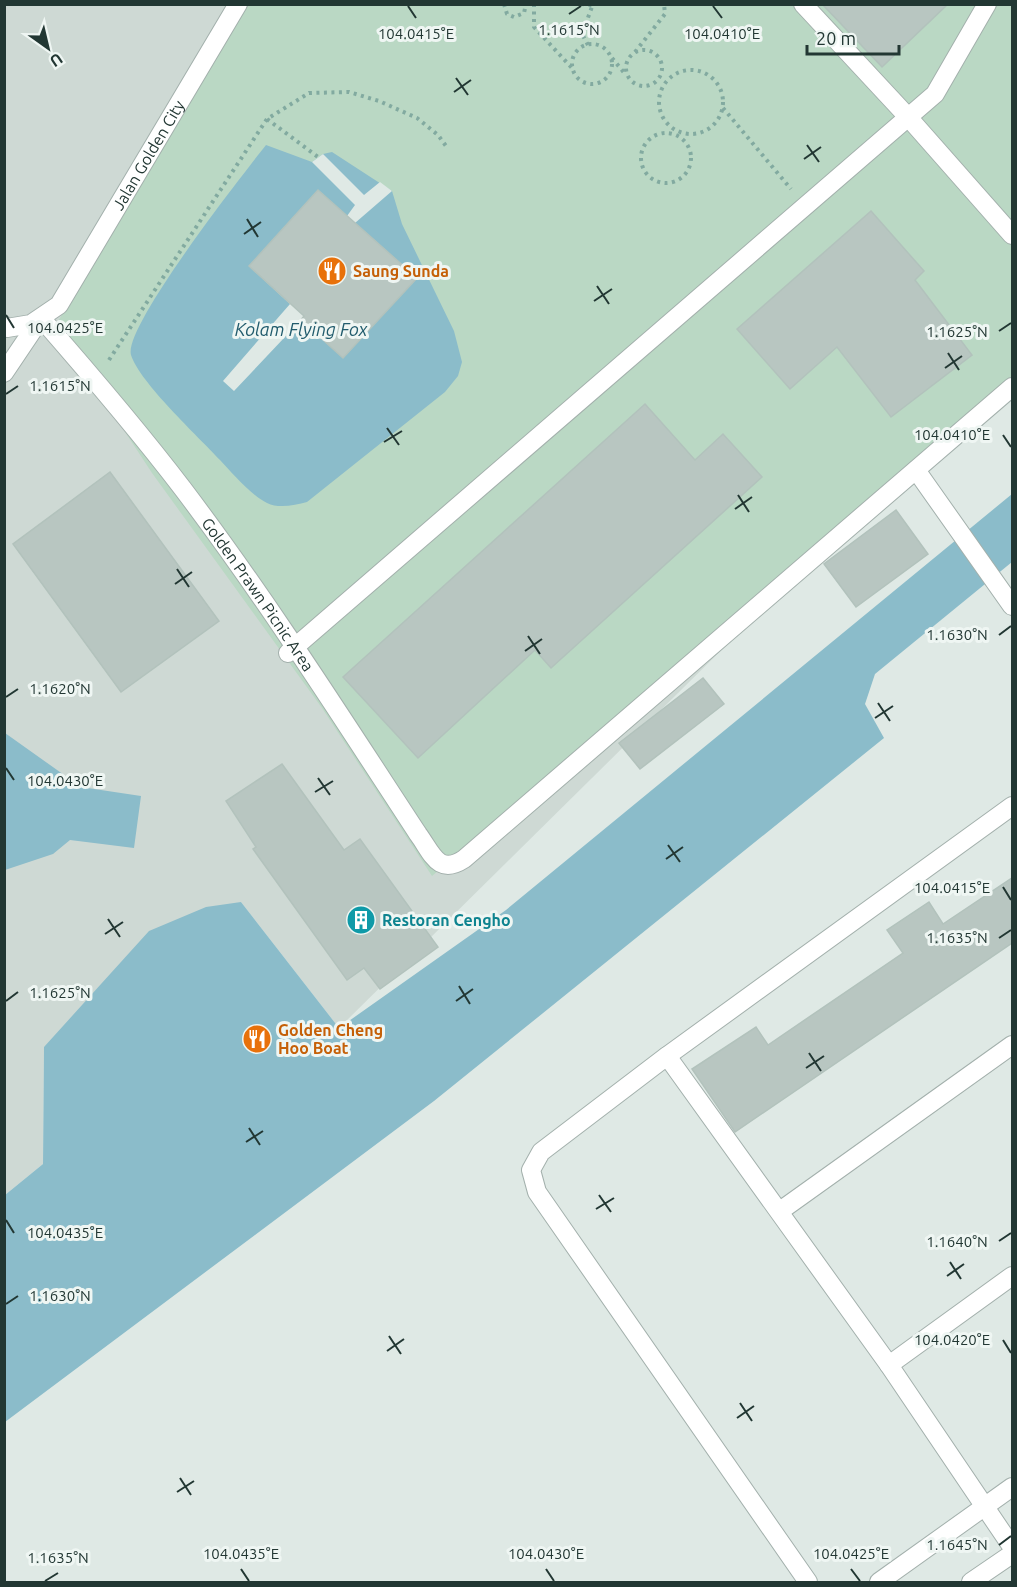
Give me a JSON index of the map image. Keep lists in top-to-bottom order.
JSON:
{
  "streets": {
    "street": ["Jalan Golden City", "Golden Prawn Picnic Area"]
  },
  "crossings": [
    ["Jalan Golden City", "Golden Prawn Picnic Area"]
  ],
  "water": ["Kolam Flying Fox"],
  "places": {
    "restaurant": ["Saung Sunda", "Golden Cheng Hoo Boat"],
    "building": ["Restoran Cengho"]
  },
  "scale_bar": "20 m",
  "north": "bottom right",
  "coordinates": [
    "1.1615°N",
    "104.0410°E",
    "104.0415°E",
    "104.0425°E",
    "1.1625°N",
    "1.1630°N",
    "1.1620°N",
    "104.0430°E",
    "1.1635°N",
    "104.0435°E",
    "1.1640°N",
    "104.0420°E",
    "1.1645°N"
  ]
}
